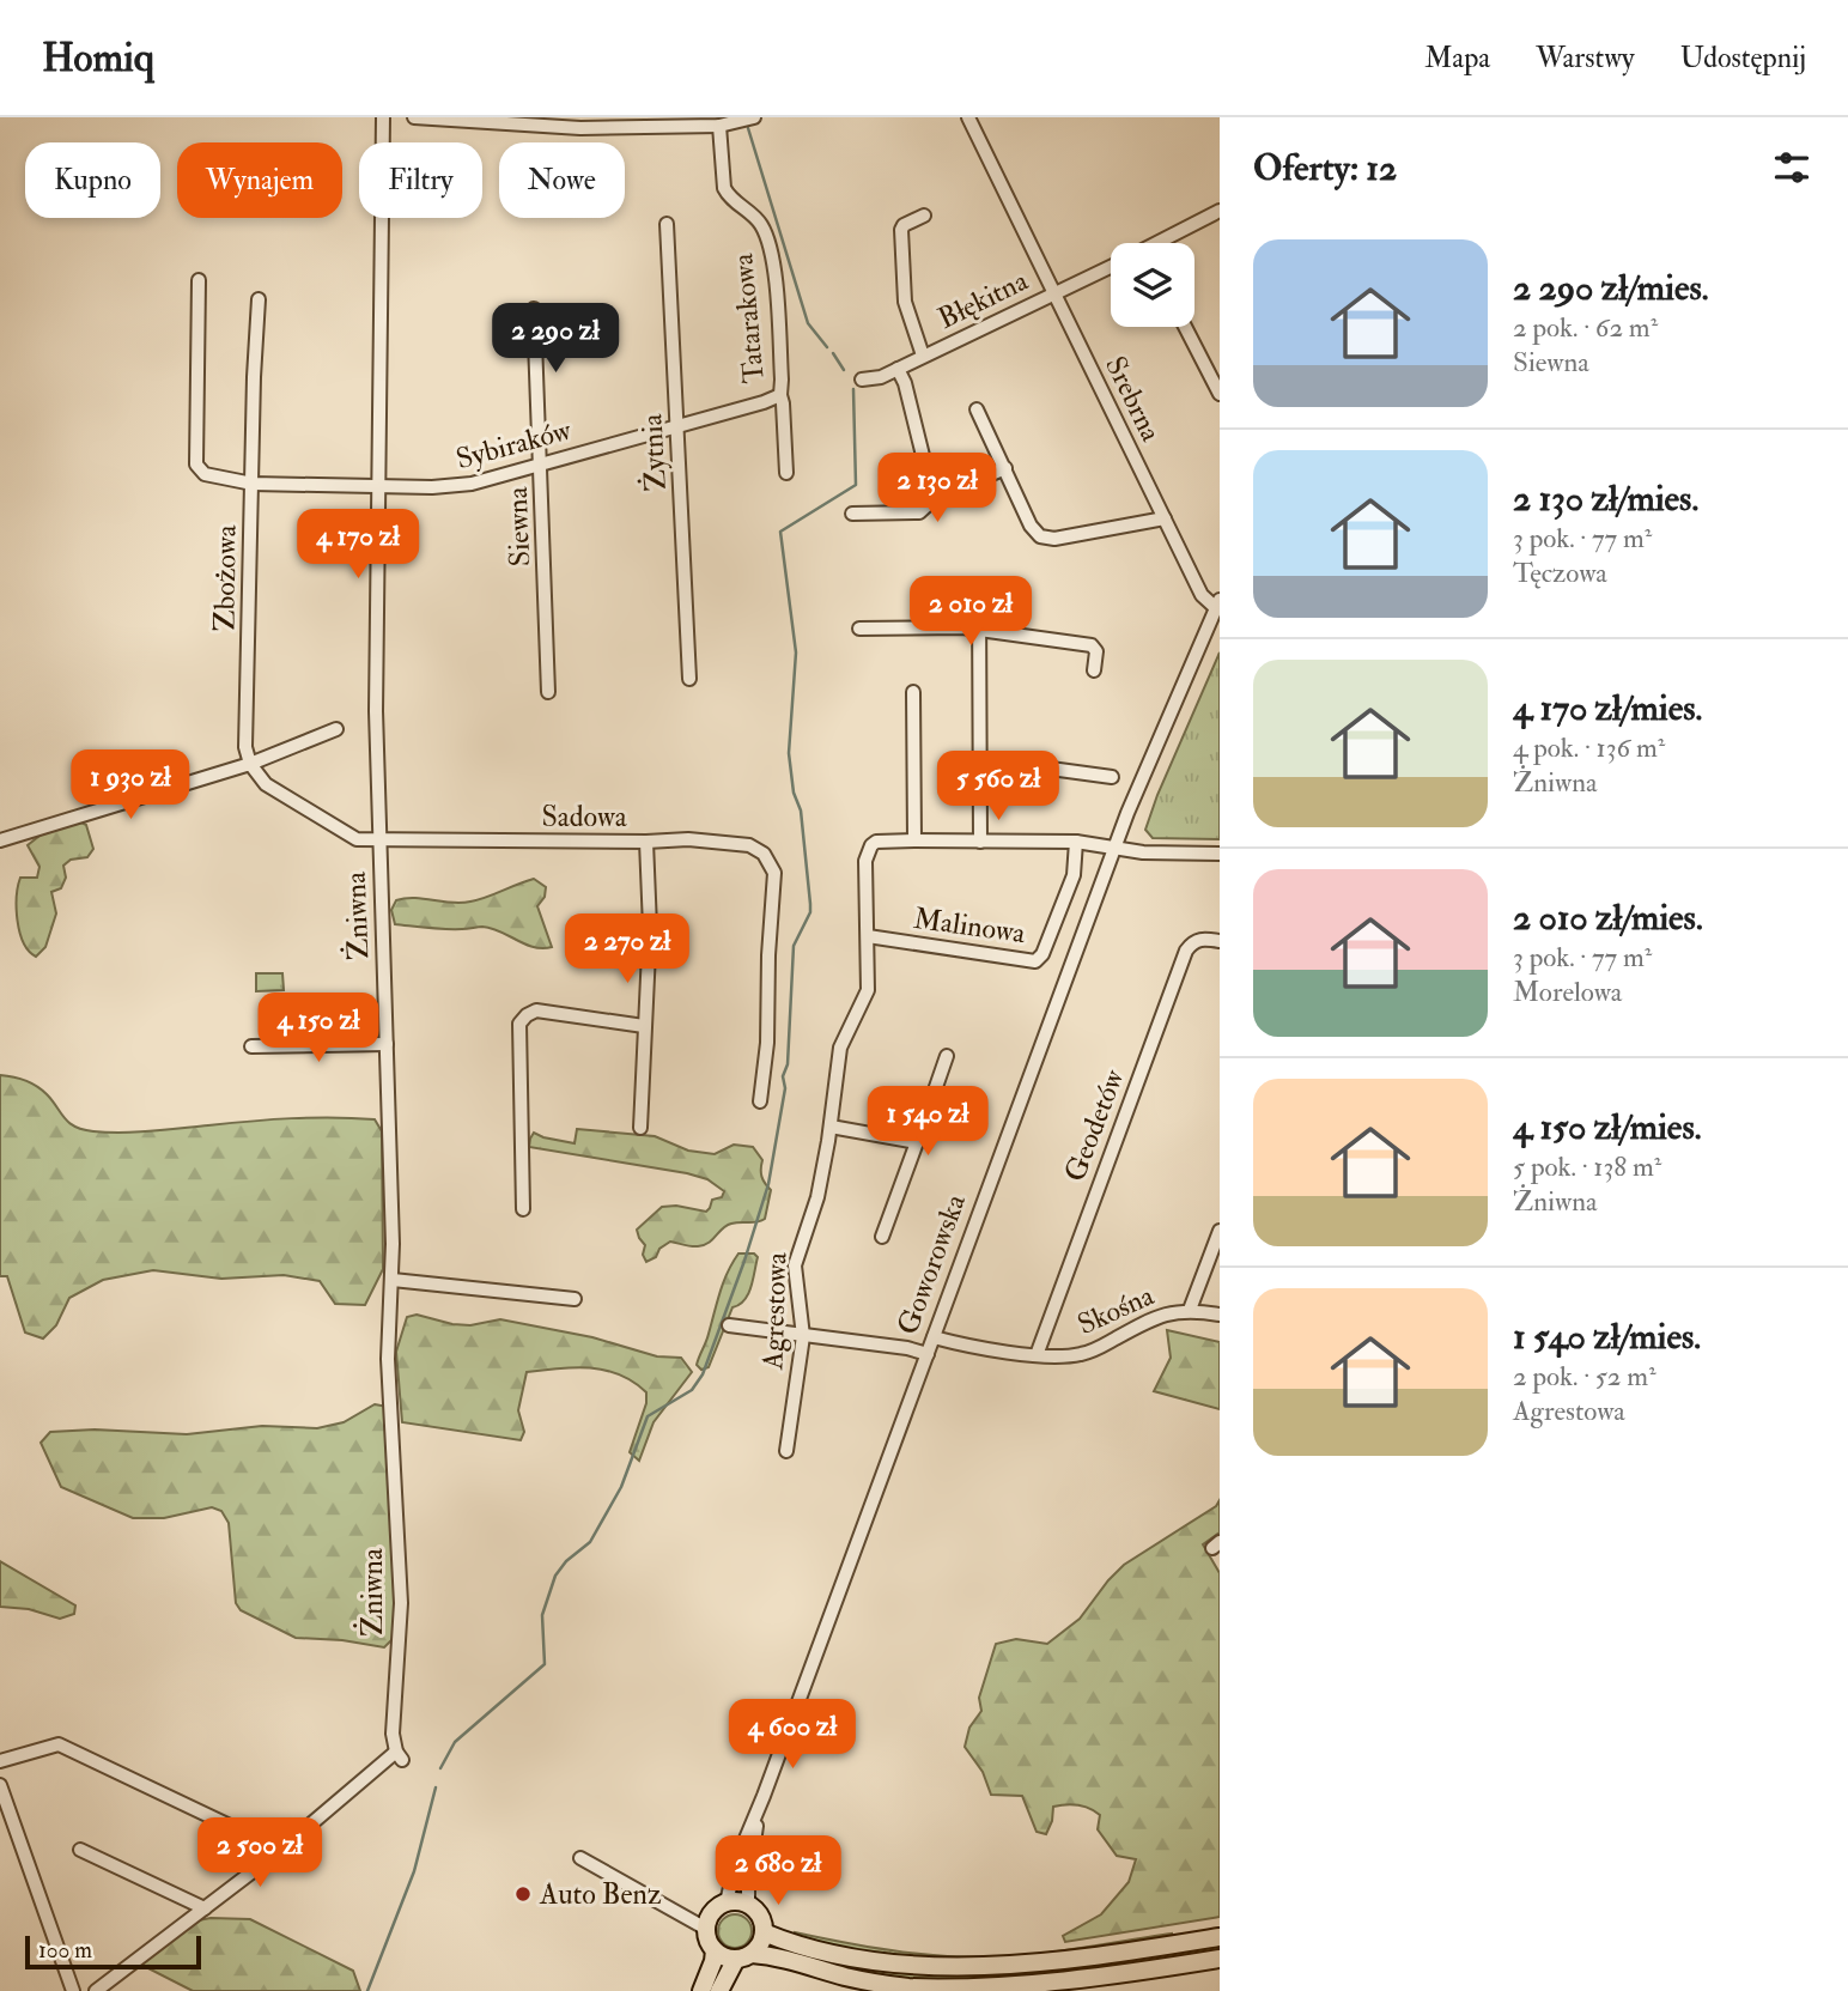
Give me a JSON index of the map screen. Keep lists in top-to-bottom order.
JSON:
{
  "streets": {
    "street": [
      "Błękitna",
      "Tatarakowa",
      "Srebrna",
      "Sybiraków",
      "Żytnia",
      "Siewna",
      "Zbożowa",
      "Sadowa",
      "Żniwna",
      "Malinowa",
      "Geodetów",
      "Goworowska",
      "Skośna",
      "Agrestowa"
    ]
  },
  "crossings": [
    ["Błękitna", "Srebrna"],
    ["Tatarakowa", "Sybiraków"],
    ["Srebrna", "Goworowska"],
    ["Sybiraków", "Żytnia"],
    ["Sybiraków", "Siewna"],
    ["Sybiraków", "Zbożowa"],
    ["Sybiraków", "Żniwna"],
    ["Zbożowa", "Sadowa"],
    ["Sadowa", "Żniwna"],
    ["Malinowa", "Agrestowa"],
    ["Geodetów", "Skośna"],
    ["Goworowska", "Skośna"]
  ],
  "places": ["Auto Benz"],
  "scale_bar": "100 m",
  "page": {
    "header": "Homiq",
    "nav": ["Mapa", "Warstwy", "Udostępnij"],
    "heading": "Oferty: 12",
    "chip": [
      "Kupno",
      "Wynajem",
      "Filtry",
      "Nowe"
    ],
    "list": [
      {
        "name": "2 290 zł/mies.",
        "note": "2 pok. · 62 m² · Siewna"
      },
      {
        "name": "2 130 zł/mies.",
        "note": "3 pok. · 77 m² · Tęczowa"
      },
      {
        "name": "4 170 zł/mies.",
        "note": "4 pok. · 136 m² · Żniwna"
      },
      {
        "name": "2 010 zł/mies.",
        "note": "3 pok. · 77 m² · Morelowa"
      },
      {
        "name": "4 150 zł/mies.",
        "note": "5 pok. · 138 m² · Żniwna"
      },
      {
        "name": "1 540 zł/mies.",
        "note": "2 pok. · 52 m² · Agrestowa"
      }
    ],
    "price": [
      "2 290 zł",
      "2 130 zł",
      "4 170 zł",
      "2 010 zł",
      "1 930 zł",
      "5 560 zł",
      "2 270 zł",
      "4 150 zł",
      "1 540 zł",
      "4 600 zł",
      "2 500 zł",
      "2 680 zł"
    ],
    "scale": "100 m"
  }
}
